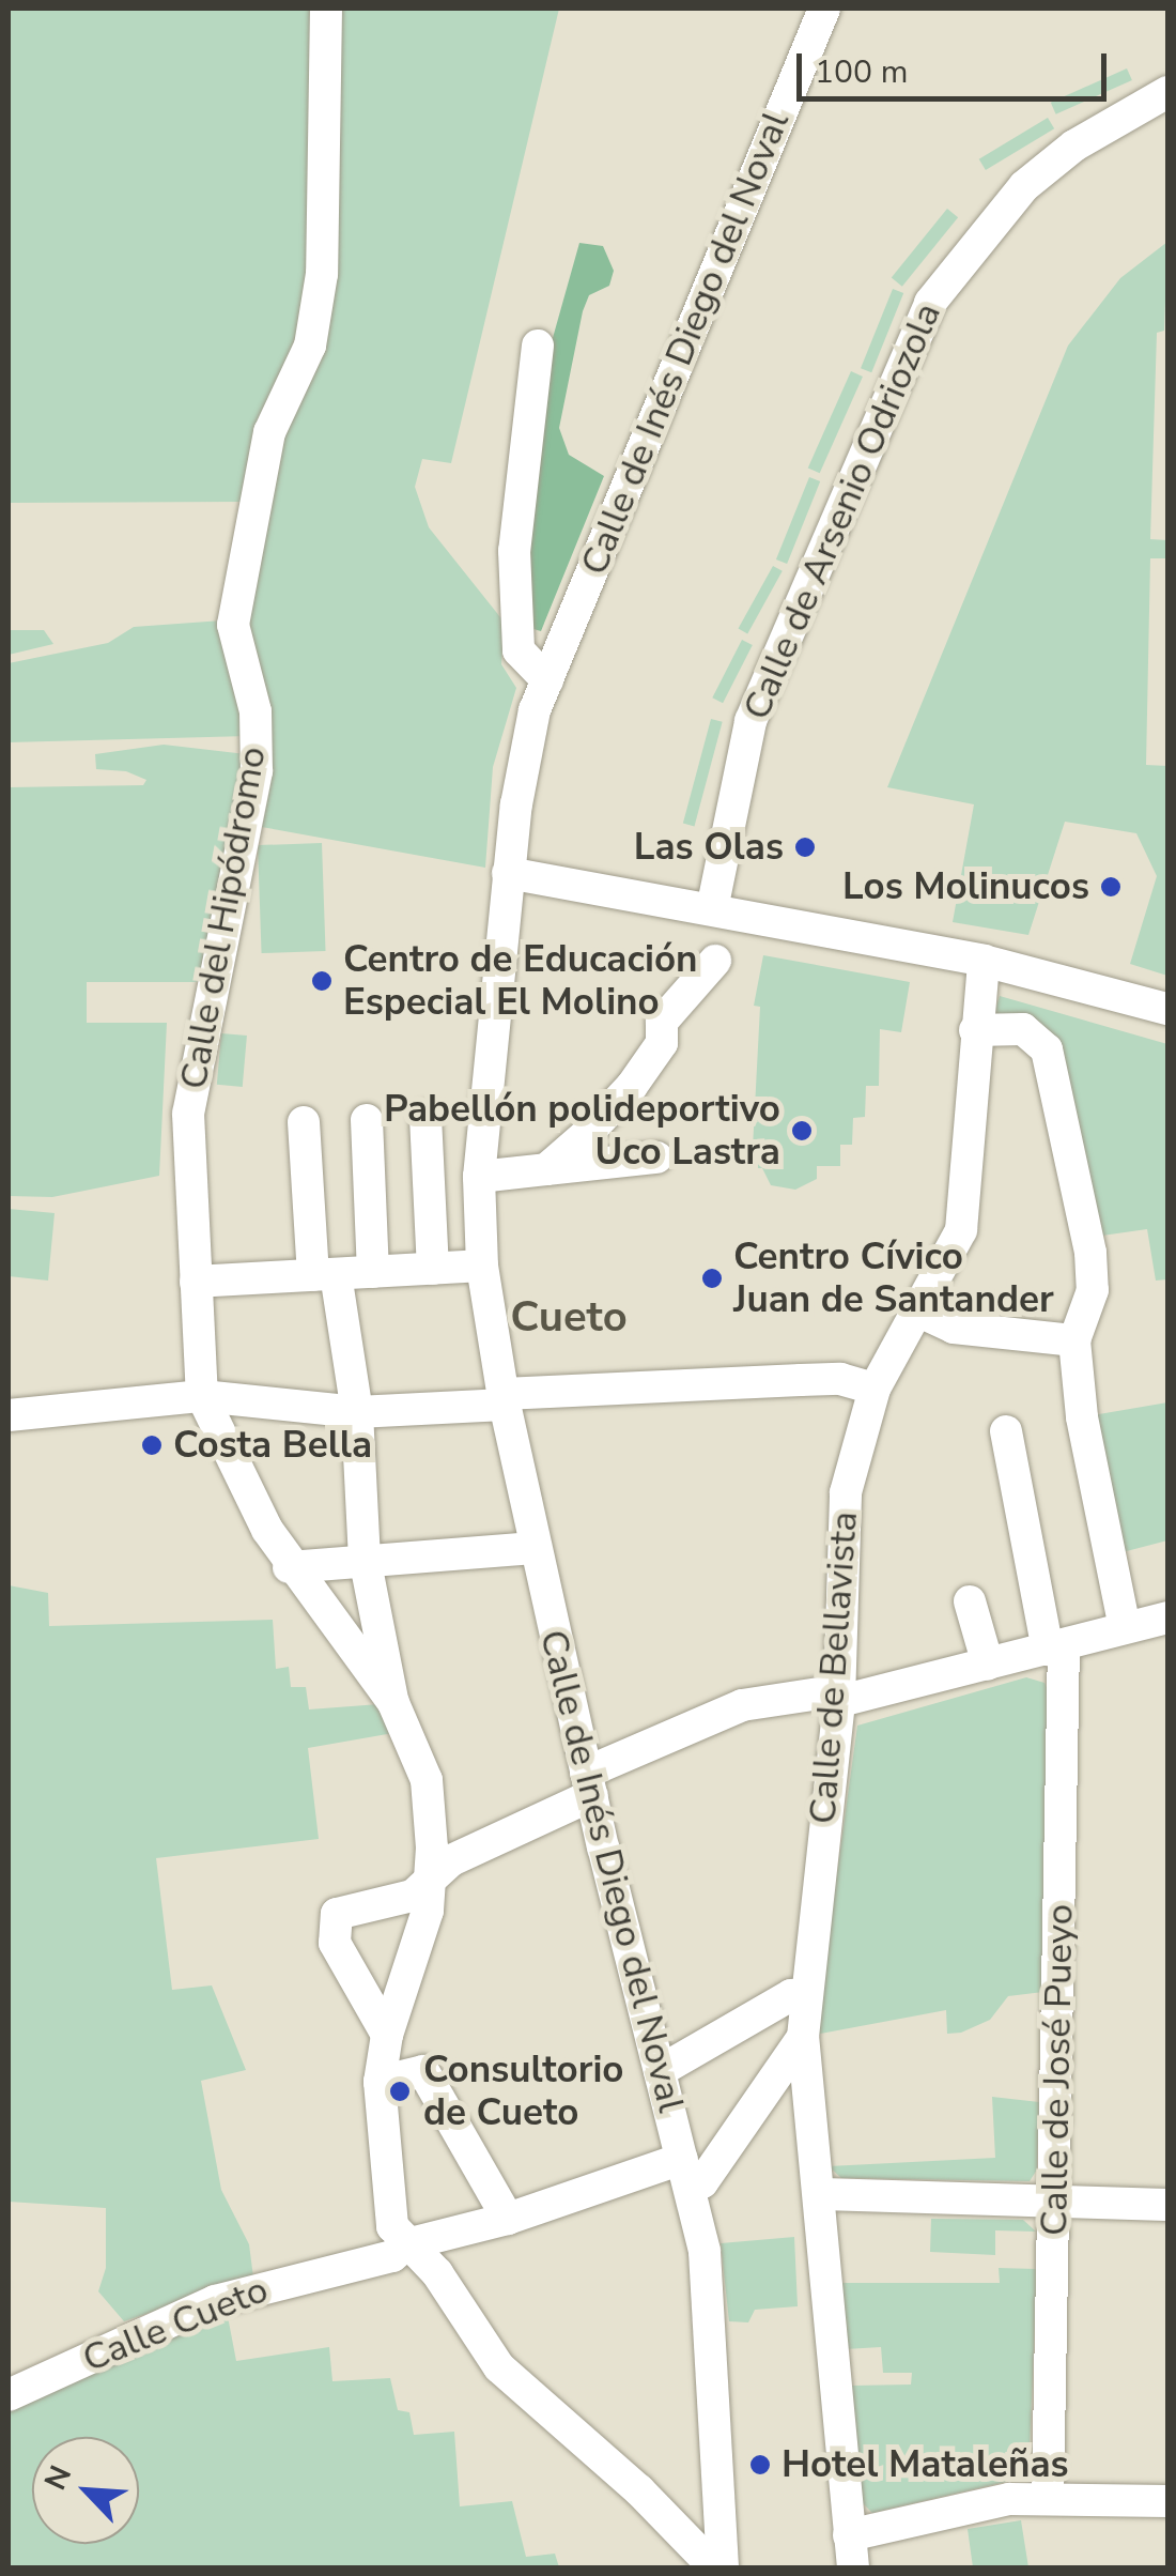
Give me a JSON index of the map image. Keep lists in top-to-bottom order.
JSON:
{
  "streets": {
    "street": [
      "Calle de Inés Diego del Noval",
      "Calle de Arsenio Odriozola",
      "Calle del Hipódromo",
      "Calle de Bellavista",
      "Calle de José Pueyo",
      "Calle Cueto"
    ]
  },
  "crossings": [
    ["Calle de Inés Diego del Noval", "Calle Cueto"]
  ],
  "districts": ["Cueto"],
  "places": [
    "Las Olas",
    "Los Molinucos",
    "Centro de Educación Especial El Molino",
    "Pabellón polideportivo Uco Lastra",
    "Centro Cívico Juan de Santander",
    "Costa Bella",
    "Consultorio de Cueto",
    "Hotel Mataleñas"
  ],
  "scale_bar": "100 m",
  "north": "top left"
}
